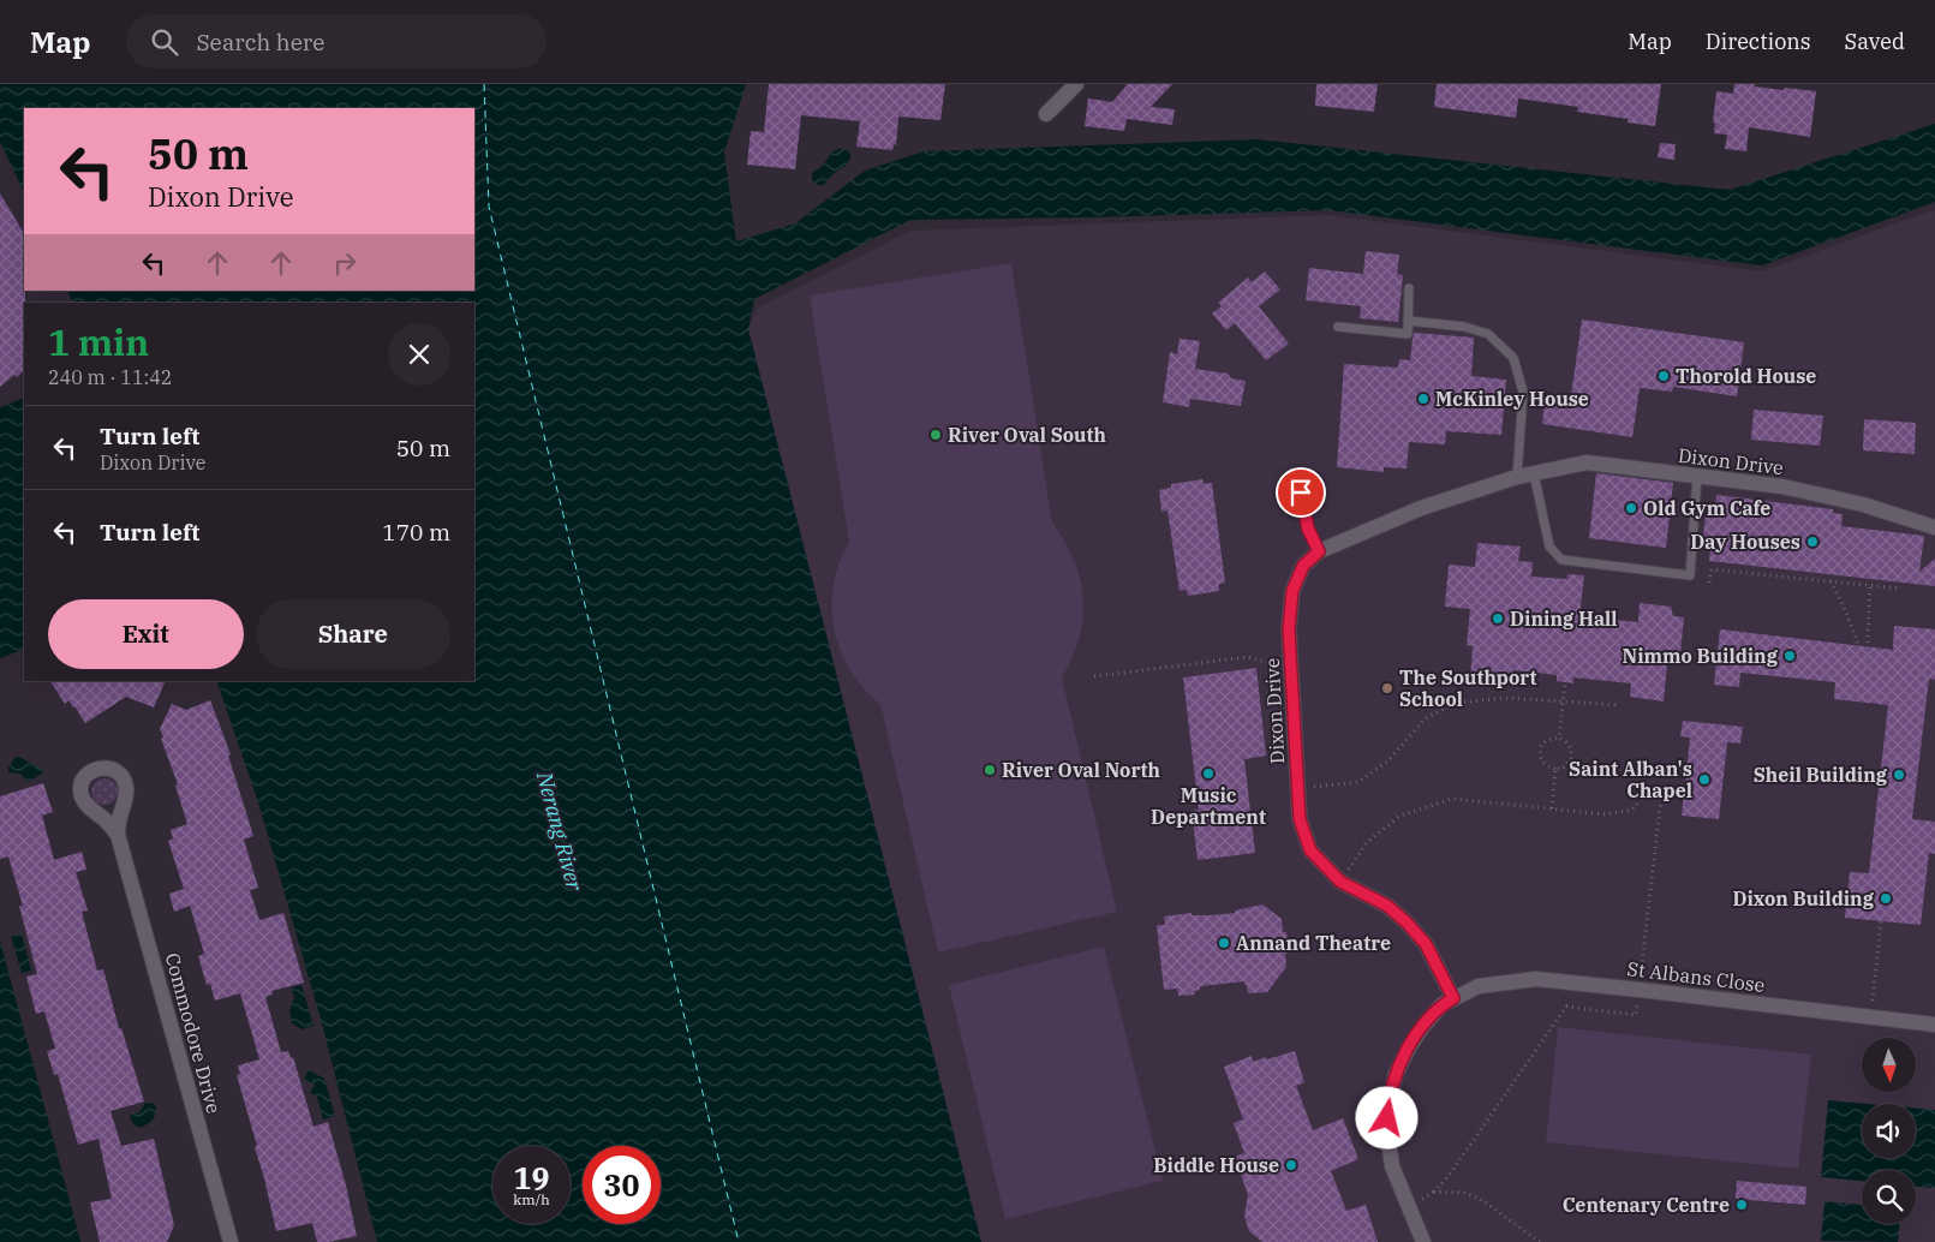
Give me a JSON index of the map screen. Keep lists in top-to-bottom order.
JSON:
{
  "streets": {
    "street": ["Dixon Drive", "St Albans Close", "Commodore Drive"]
  },
  "crossings": [
    ["Dixon Drive", "St Albans Close"]
  ],
  "water": ["Nerang River"],
  "places": [
    "Thorold House",
    "McKinley House",
    "River Oval South",
    "Old Gym Cafe",
    "Day Houses",
    "Dining Hall",
    "Nimmo Building",
    "The Southport School",
    "River Oval North",
    "Music Department",
    "Sheil Building",
    "Saint Alban's Chapel",
    "Dixon Building",
    "Annand Theatre",
    "Biddle House",
    "Centenary Centre"
  ],
  "north": "bottom",
  "page": {
    "header": "Map",
    "search": "Search here",
    "nav": ["Map", "Directions", "Saved"],
    "turn": ["50 m", "Dixon Drive"],
    "heading": ["1 min", "240 m · 11:42"],
    "list": [
      {
        "name": "Turn left",
        "note": "Dixon Drive",
        "value": "50 m"
      },
      {
        "name": "Turn left",
        "value": "170 m"
      }
    ],
    "buttons": ["Exit", "Share"],
    "speed": "19 km/h",
    "limit": "30"
  }
}
